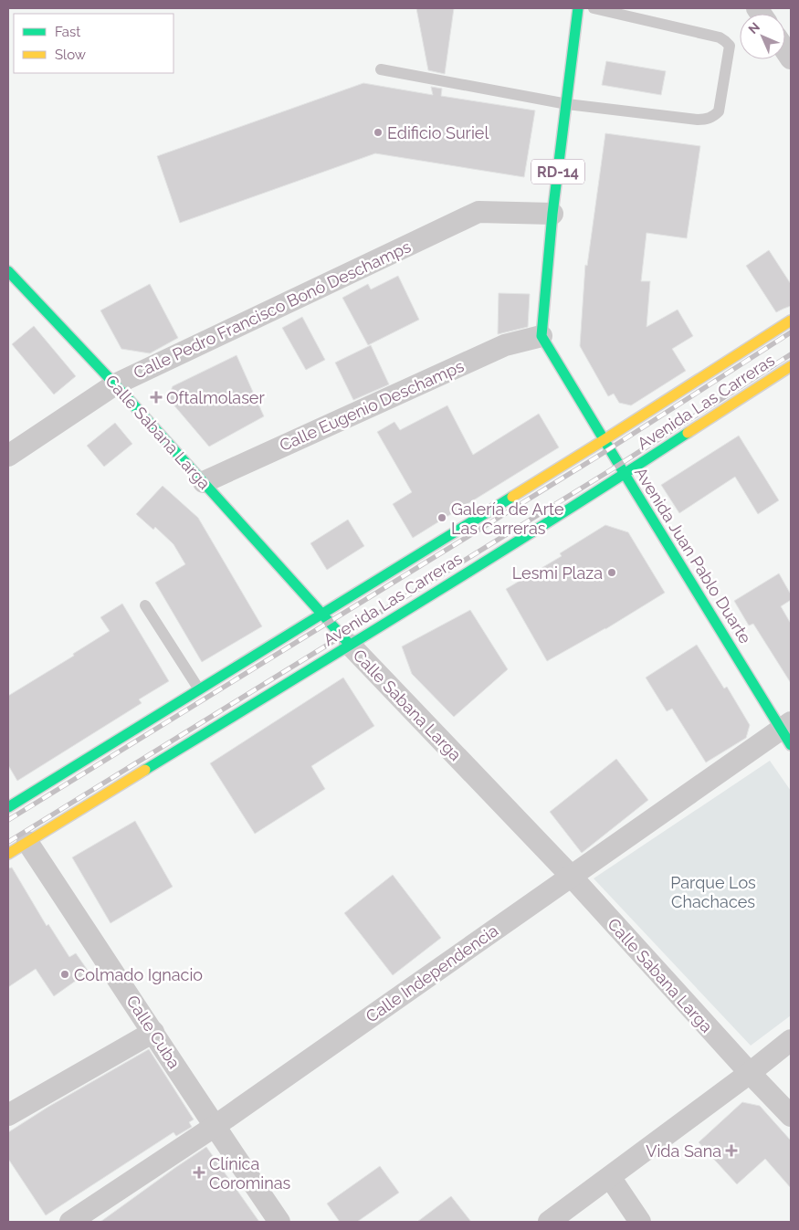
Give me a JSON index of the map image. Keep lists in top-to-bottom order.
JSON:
{
  "streets": {
    "main road": [
      "RD-14",
      "Avenida Las Carreras",
      "Calle Sabana Larga",
      "Avenida Juan Pablo Duarte"
    ],
    "street": [
      "Calle Pedro Francisco Bonó Deschamps",
      "Calle Eugenio Deschamps",
      "Calle Independencia",
      "Calle Cuba"
    ]
  },
  "crossings": [
    ["RD-14", "Calle Pedro Francisco Bonó Deschamps"],
    ["RD-14", "Calle Eugenio Deschamps"],
    ["RD-14", "Avenida Juan Pablo Duarte"],
    ["Calle Pedro Francisco Bonó Deschamps", "Calle Sabana Larga"],
    ["Avenida Las Carreras", "Calle Sabana Larga"],
    ["Avenida Las Carreras", "Avenida Juan Pablo Duarte"],
    ["Avenida Las Carreras", "Calle Cuba"],
    ["Calle Eugenio Deschamps", "Calle Sabana Larga"],
    ["Calle Eugenio Deschamps", "Avenida Juan Pablo Duarte"],
    ["Calle Sabana Larga", "Calle Independencia"],
    ["Avenida Juan Pablo Duarte", "Calle Independencia"],
    ["Calle Independencia", "Calle Cuba"]
  ],
  "parks": ["Parque Los Chachaces"],
  "places": {
    "other": [
      "Edificio Suriel",
      "Galería de Arte Las Carreras",
      "Lesmi Plaza",
      "Colmado Ignacio"
    ],
    "health": ["Oftalmolaser", "Vida Sana", "Clínica Corominas"]
  },
  "legend": ["Fast", "Slow"],
  "north": "top left"
}
